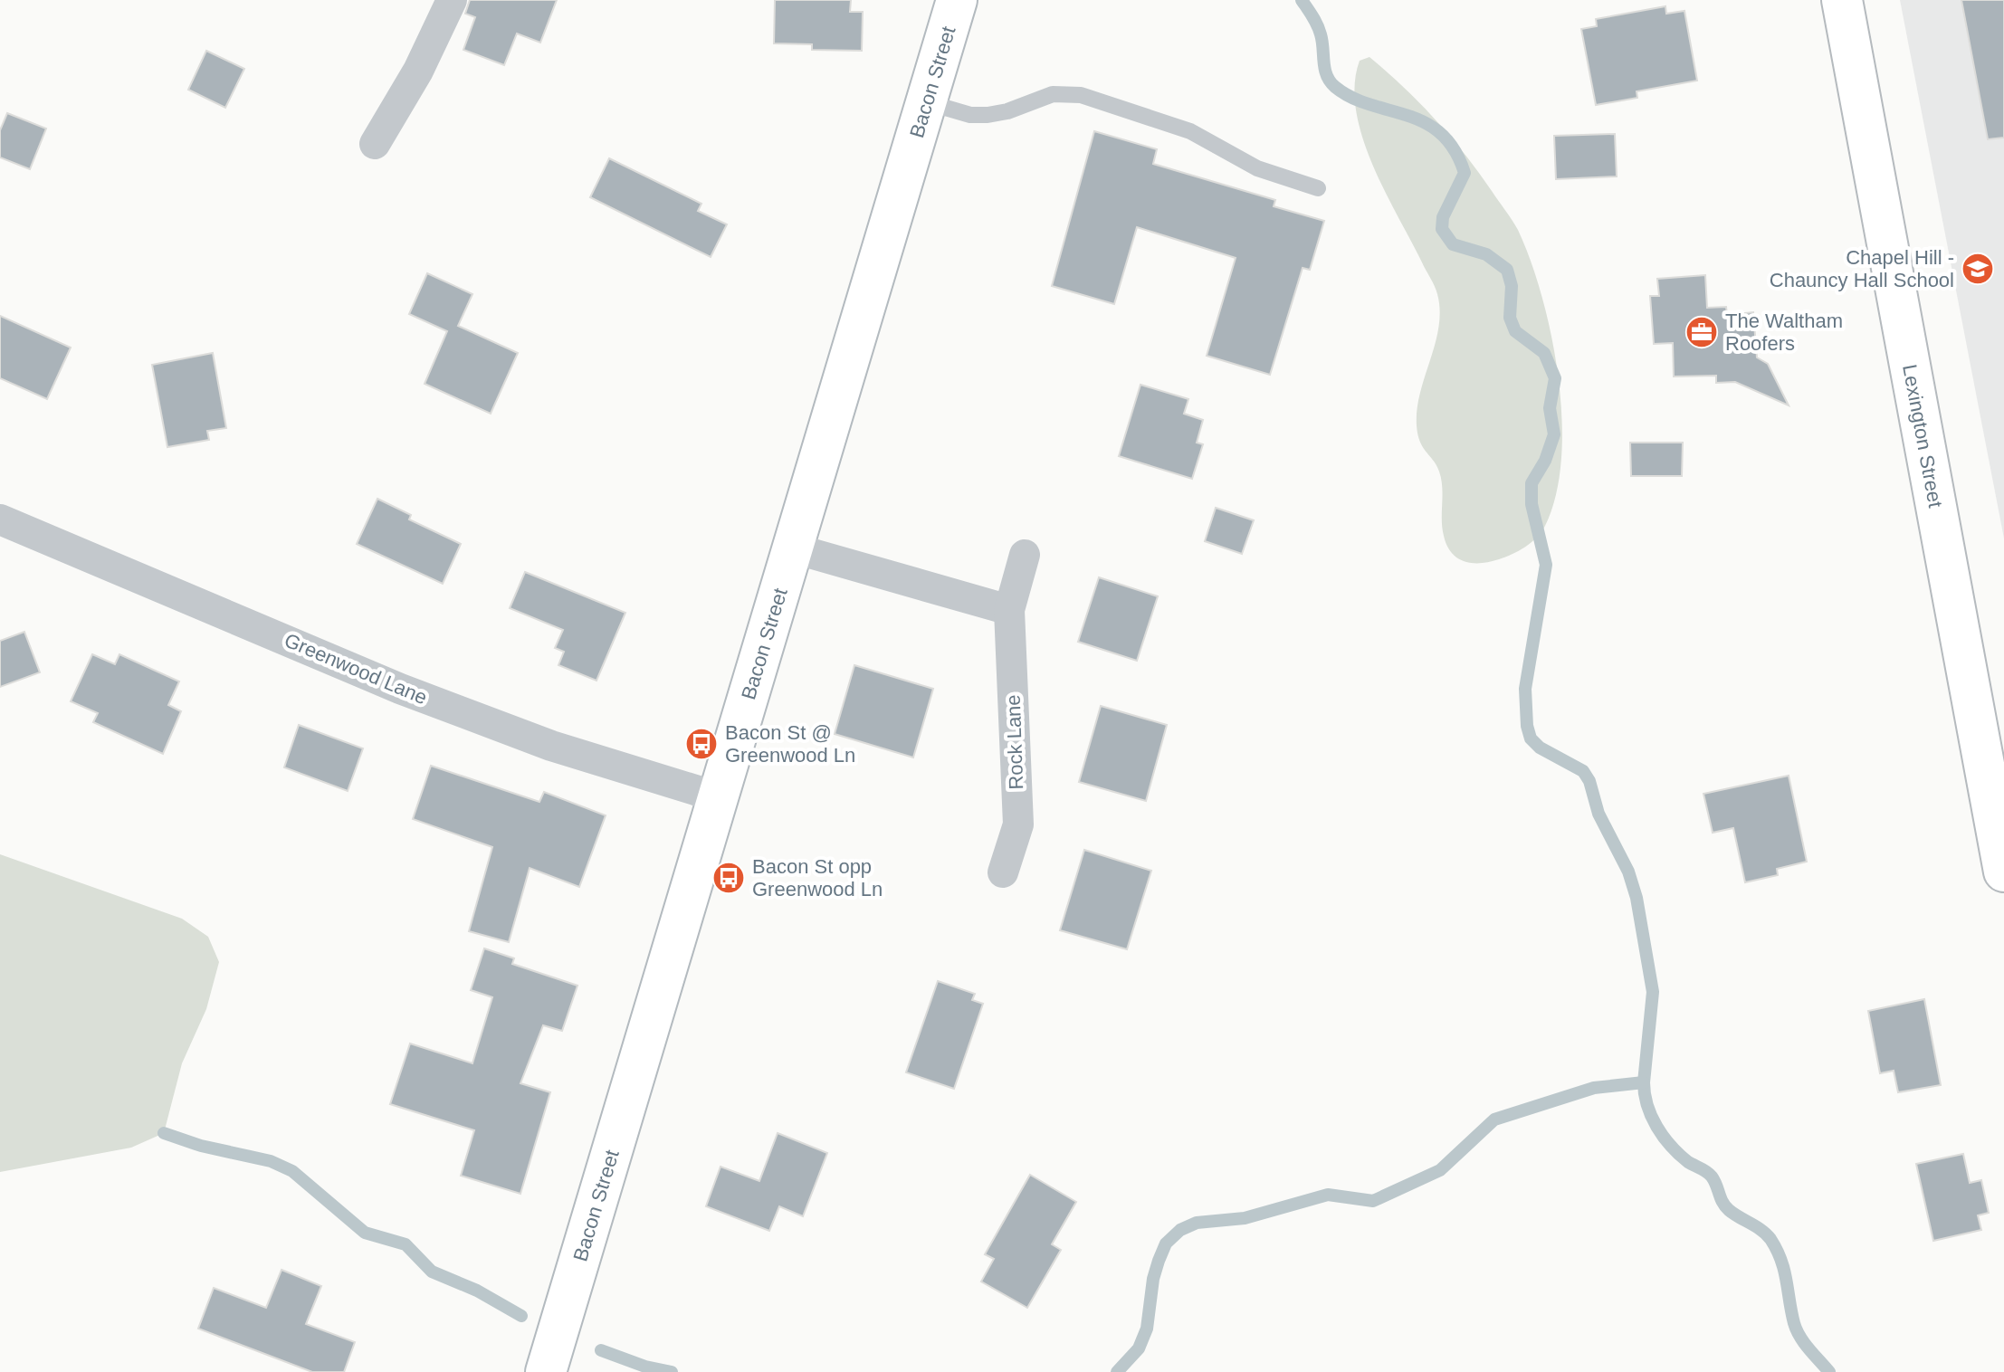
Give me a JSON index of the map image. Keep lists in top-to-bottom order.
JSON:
{
  "streets": {
    "main road": ["Bacon Street", "Lexington Street"],
    "street": ["Greenwood Lane", "Rock Lane"]
  },
  "crossings": [
    ["Bacon Street", "Greenwood Lane"]
  ],
  "places": {
    "school or university": ["Chapel Hill - Chauncy Hall School"],
    "office": ["The Waltham Roofers"],
    "bus stop": ["Bacon St @ Greenwood Ln", "Bacon St opp Greenwood Ln"]
  }
}
